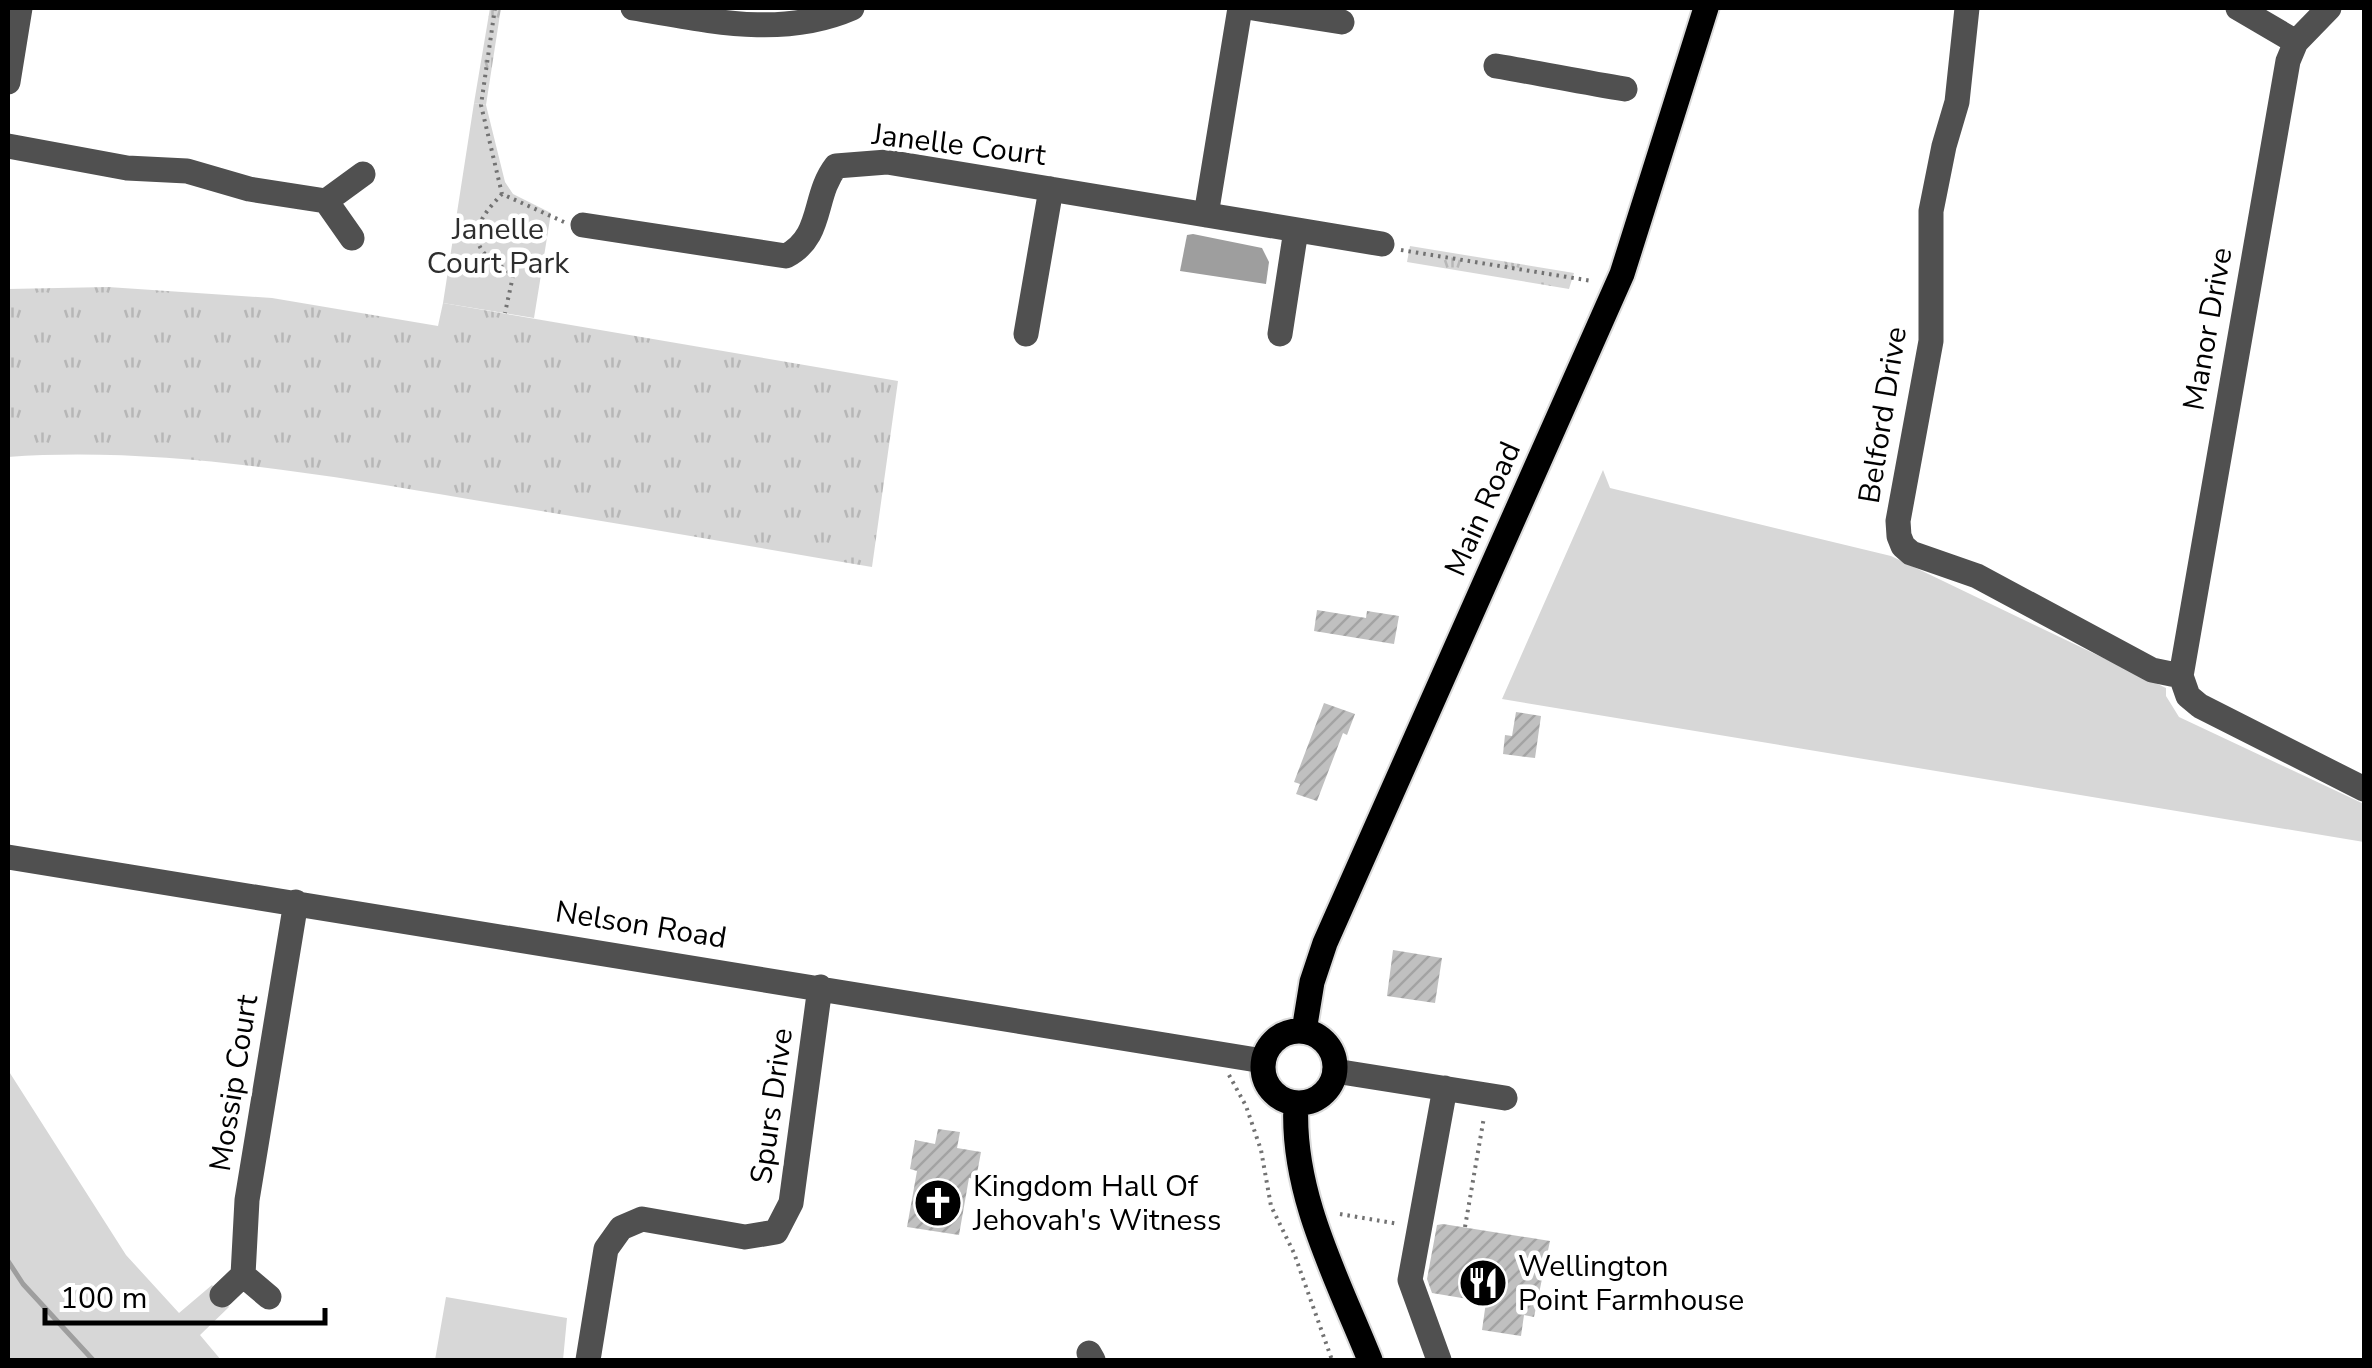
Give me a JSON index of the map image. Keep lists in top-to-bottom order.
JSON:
{
  "streets": {
    "main road": ["Main Road"],
    "street": [
      "Janelle Court",
      "Manor Drive",
      "Belford Drive",
      "Nelson Road",
      "Mossip Court",
      "Spurs Drive"
    ]
  },
  "crossings": [
    ["Manor Drive", "Belford Drive"],
    ["Main Road", "Nelson Road"],
    ["Nelson Road", "Mossip Court"],
    ["Nelson Road", "Spurs Drive"]
  ],
  "parks": ["Janelle Court Park"],
  "places": {
    "church": ["Kingdom Hall Of Jehovah's Witness"],
    "restaurant": ["Wellington Point Farmhouse"]
  },
  "scale_bar": "100 m"
}
